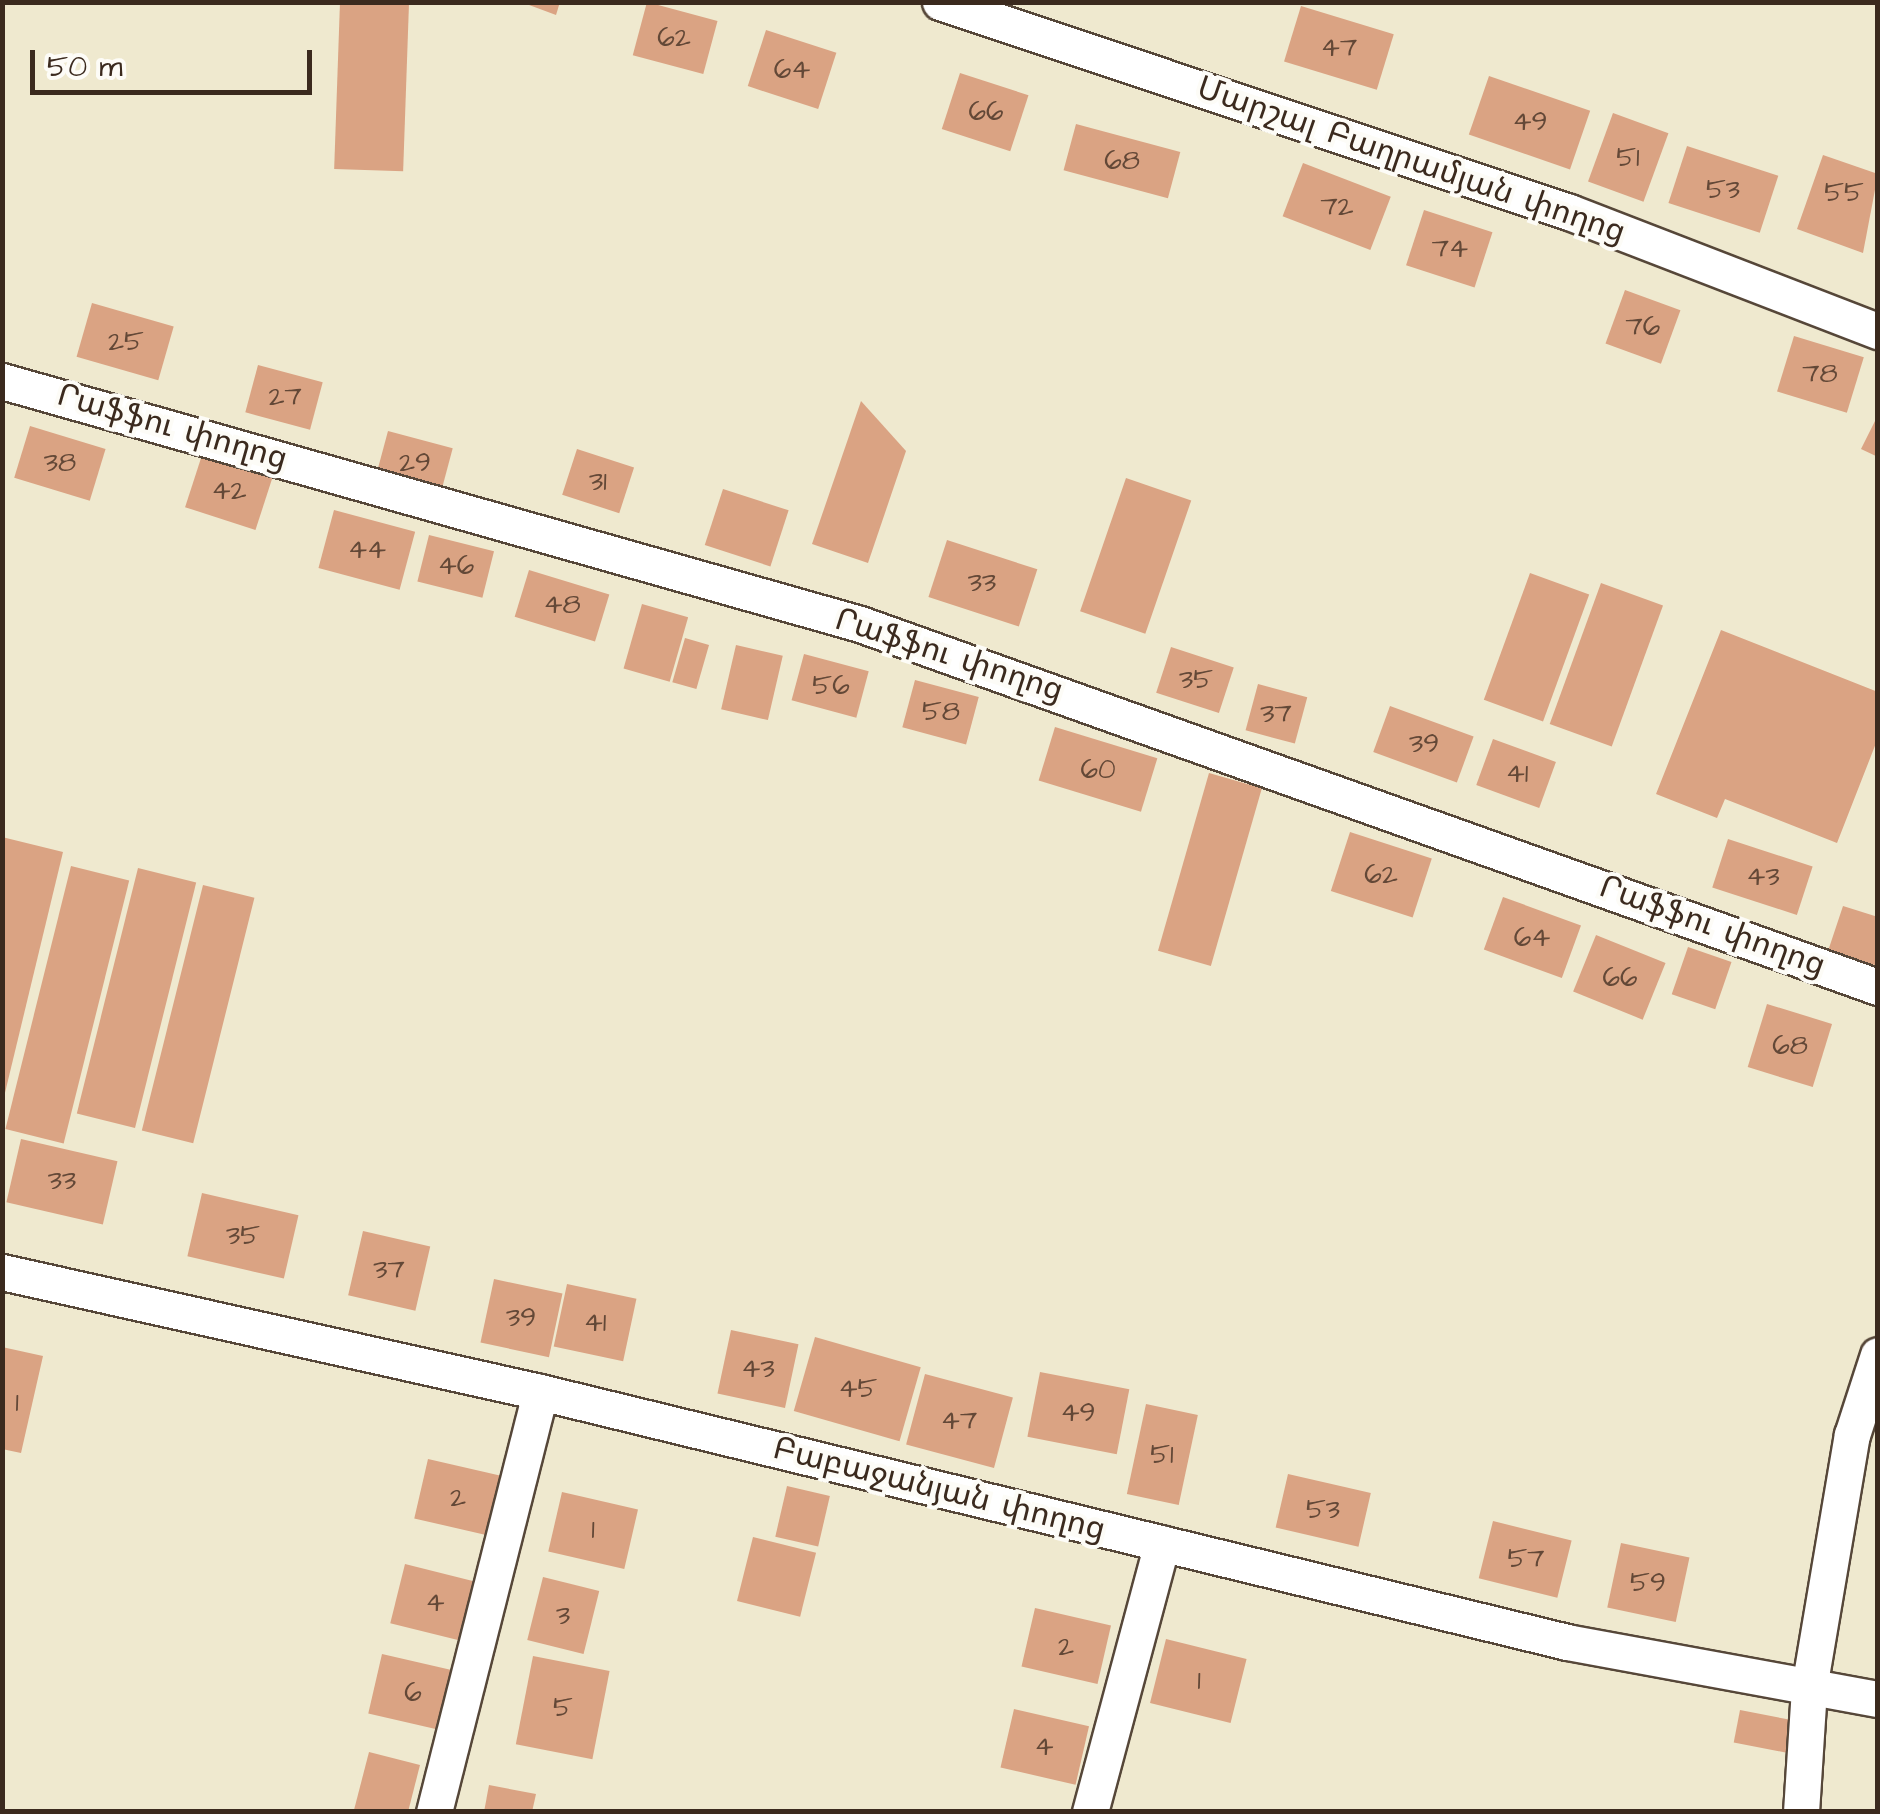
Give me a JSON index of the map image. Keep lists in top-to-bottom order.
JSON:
{
  "streets": {
    "street": ["Մարշալ Բաղրամյան փողոց", "Րաֆֆու փողոց", "Բաբաջանյան փողոց"]
  },
  "house_numbers": [
    "62",
    "47",
    "64",
    "66",
    "49",
    "51",
    "68",
    "53",
    "55",
    "72",
    "74",
    "76",
    "25",
    "78",
    "27",
    "38",
    "29",
    "31",
    "42",
    "44",
    "46",
    "33",
    "48",
    "35",
    "56",
    "58",
    "37",
    "39",
    "60",
    "41",
    "62",
    "43",
    "64",
    "66",
    "68",
    "33",
    "35",
    "37",
    "39",
    "41",
    "43",
    "45",
    "1",
    "49",
    "47",
    "51",
    "2",
    "53",
    "1",
    "57",
    "59",
    "4",
    "3",
    "2",
    "1",
    "6",
    "5",
    "4"
  ],
  "scale_bar": "50 m"
}
